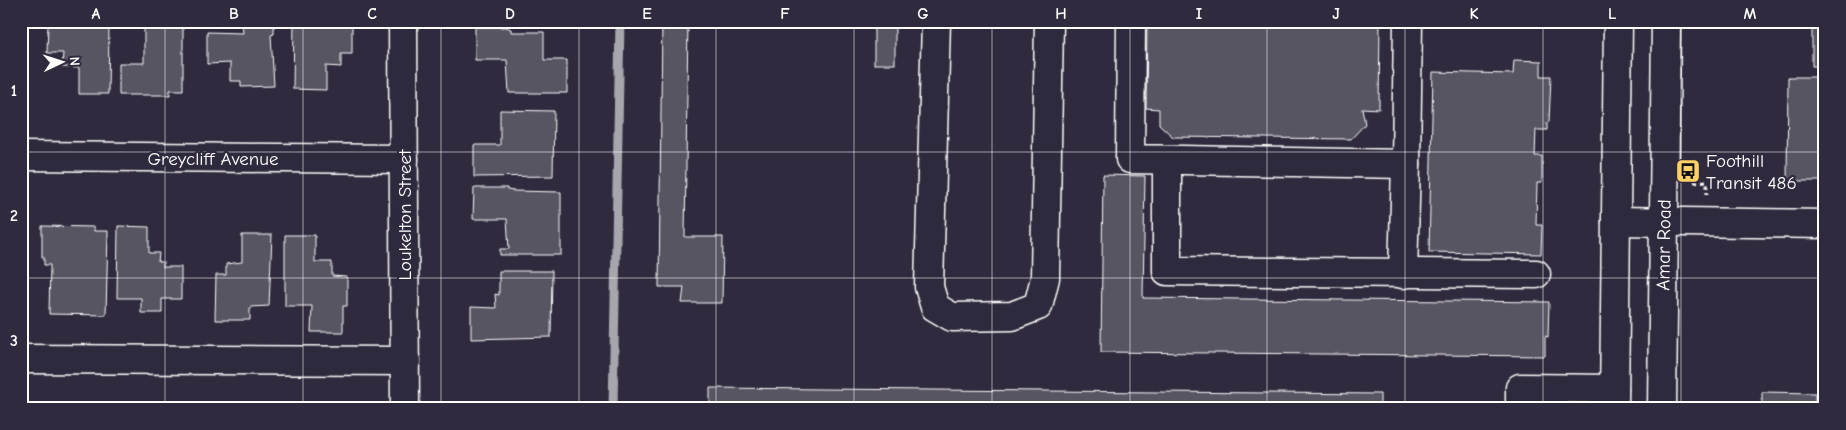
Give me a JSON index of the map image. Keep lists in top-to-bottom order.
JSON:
{
  "streets": {
    "street": ["Greycliff Avenue", "Loukelton Street", "Amar Road"]
  },
  "crossings": [
    ["Greycliff Avenue", "Loukelton Street"]
  ],
  "places": {
    "bus stop": ["Foothill Transit 486"]
  },
  "north": "right",
  "grid": {
    "columns": [
      "A",
      "B",
      "C",
      "D",
      "E",
      "F",
      "G",
      "H",
      "I",
      "J",
      "K",
      "L",
      "M"
    ],
    "rows": ["1", "2", "3"]
  }
}
